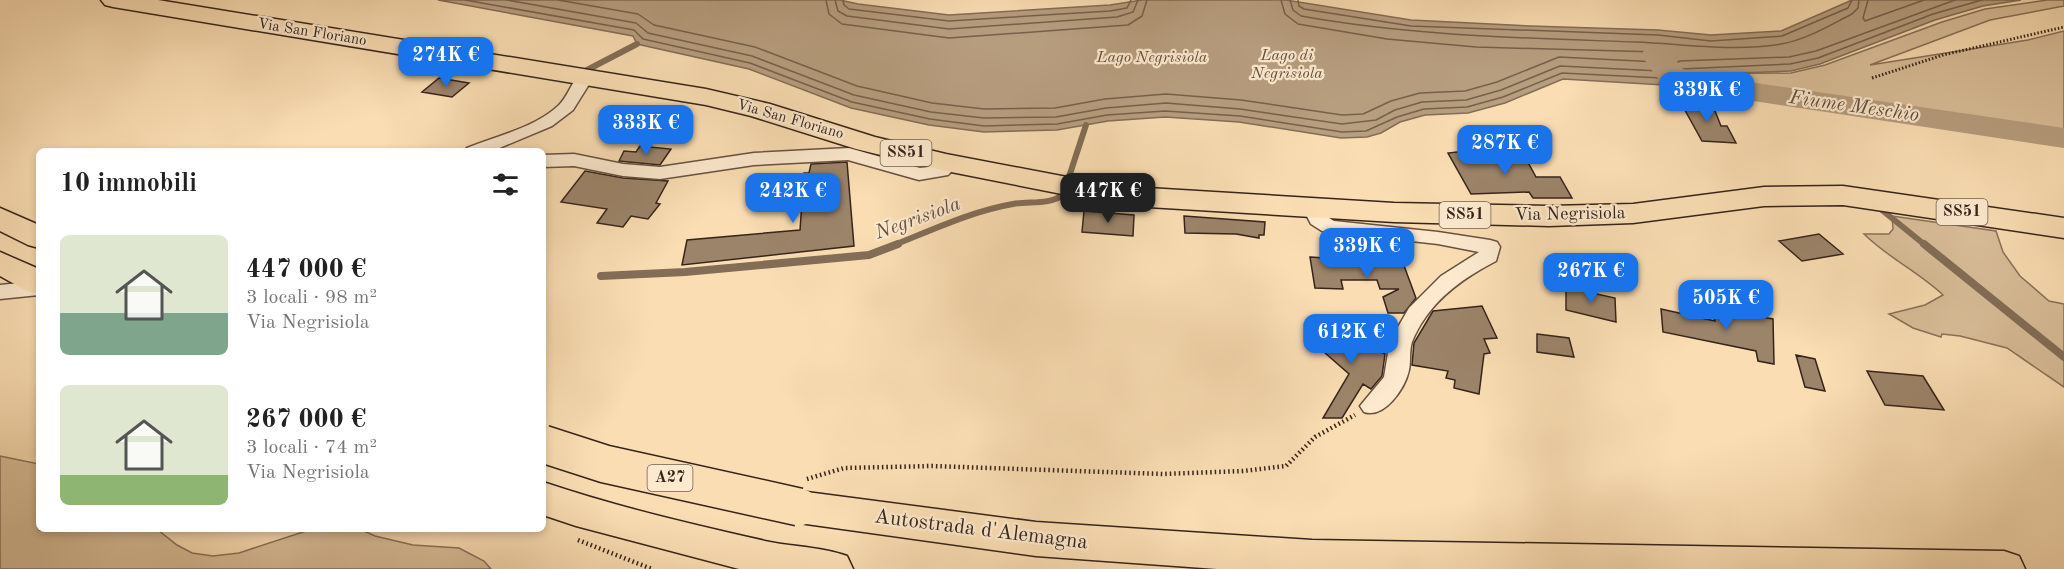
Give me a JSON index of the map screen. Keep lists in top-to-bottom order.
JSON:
{
  "streets": {
    "main road": [
      "Via San Floriano",
      "SS51",
      "Via Negrisiola",
      "A27",
      "Autostrada d'Alemagna"
    ]
  },
  "crossings": [
    ["Via San Floriano", "Via Negrisiola"]
  ],
  "water": [
    "Lago di Negrisiola",
    "Lago Negrisiola",
    "Fiume Meschio",
    "Negrisiola"
  ],
  "page": {
    "price": [
      "274K €",
      "339K €",
      "333K €",
      "287K €",
      "242K €",
      "447K €",
      "339K €",
      "267K €",
      "505K €",
      "612K €"
    ],
    "heading": "10 immobili",
    "list": [
      {
        "name": "447 000 €",
        "note": "3 locali · 98 m² · Via Negrisiola"
      },
      {
        "name": "267 000 €",
        "note": "3 locali · 74 m² · Via Negrisiola"
      }
    ]
  }
}
